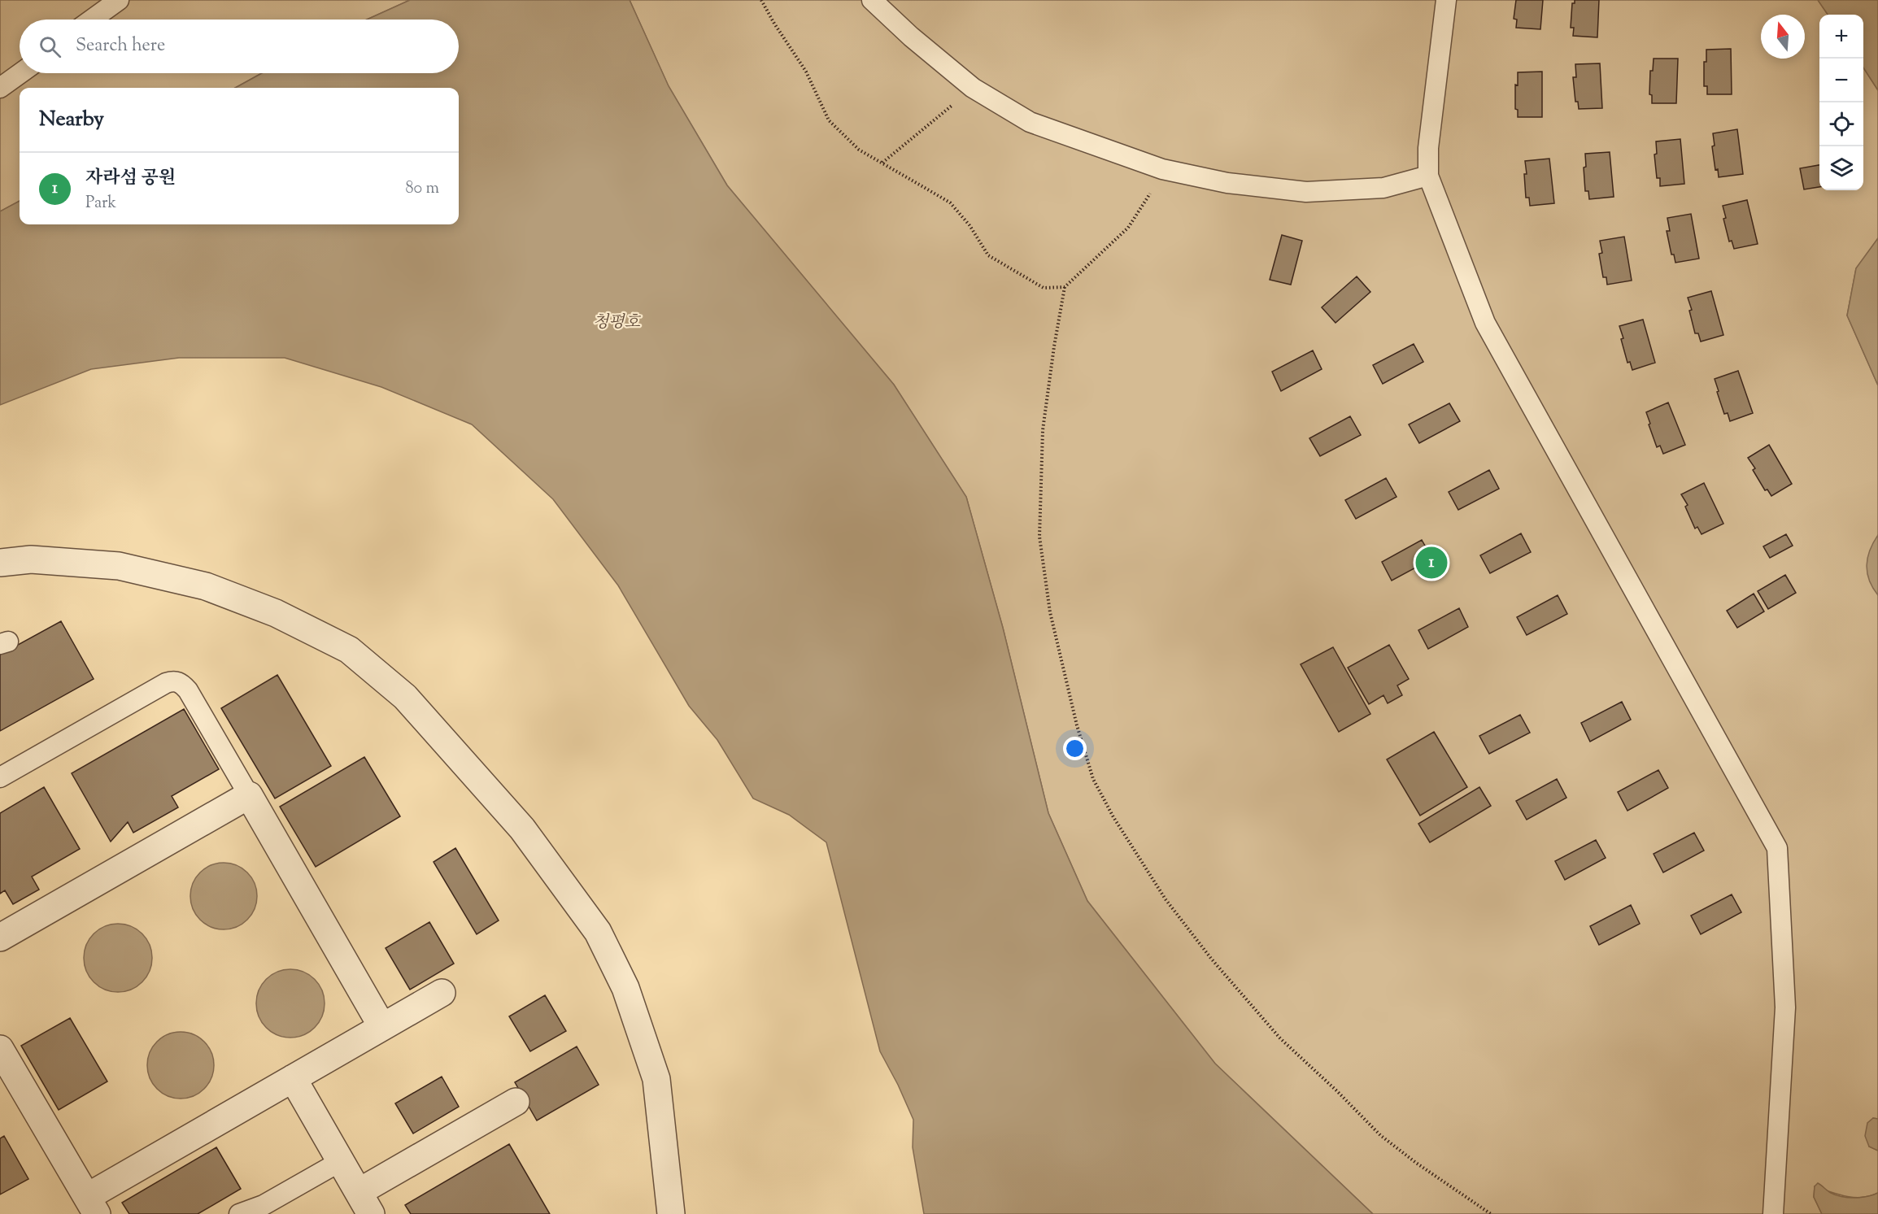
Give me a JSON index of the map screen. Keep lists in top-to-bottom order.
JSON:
{
  "water": ["청평호"],
  "north": "top",
  "page": {
    "map_buttons": ["+", "−"],
    "search": "Search here",
    "heading": "Nearby",
    "list": [
      {
        "mark": "1",
        "name": "자라섬 공원",
        "note": "Park",
        "value": "80 m"
      }
    ],
    "pins": "1"
  }
}
